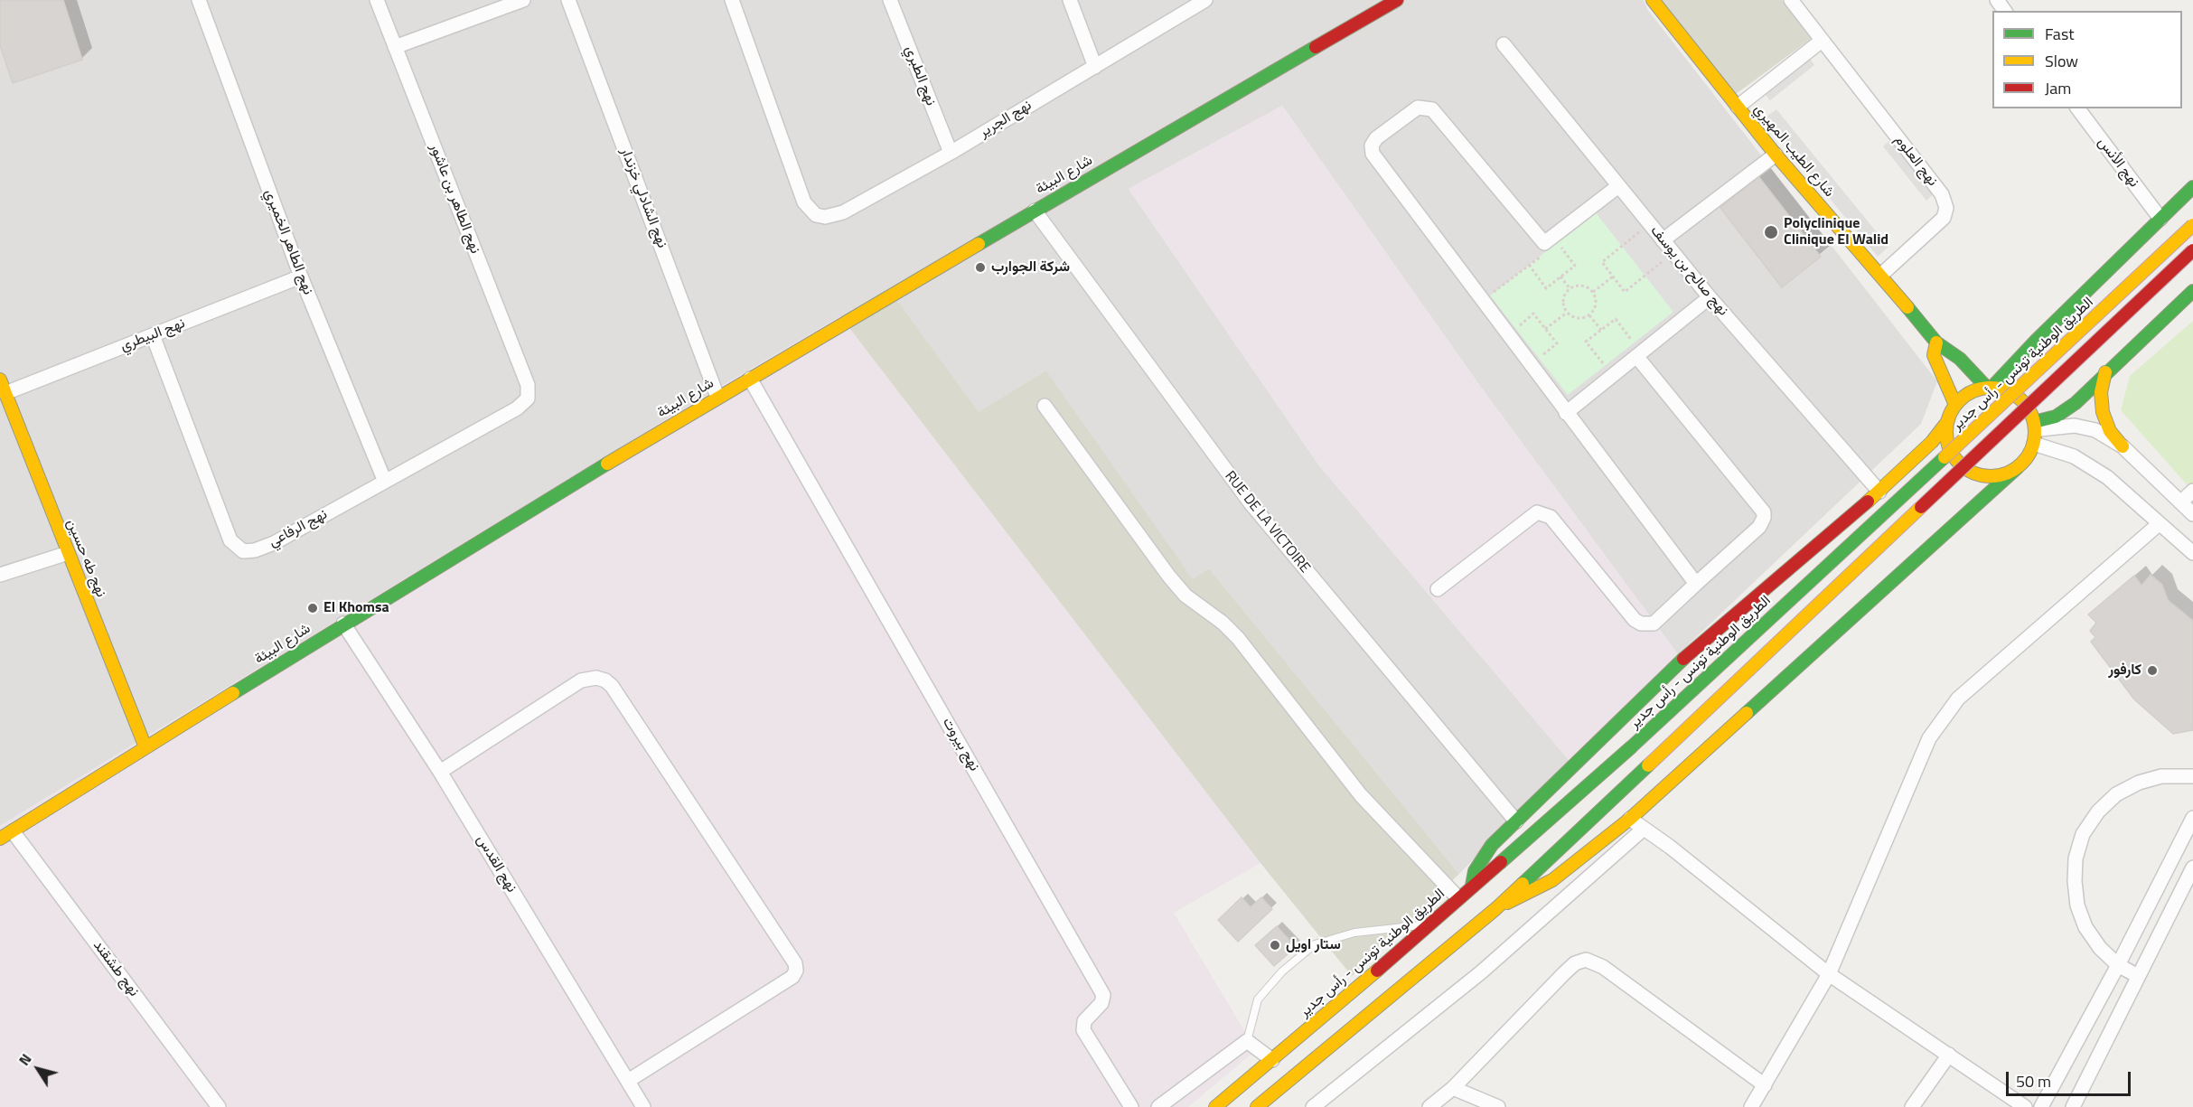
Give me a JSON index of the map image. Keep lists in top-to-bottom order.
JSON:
{
  "streets": {
    "main road": [
      "شارع الطيب المهيري",
      "شارع البيئة",
      "الطريق الوطنية تونس - رأس جدير",
      "نهج طه حسين"
    ],
    "street": [
      "نهج الطبري",
      "نهج الجرير",
      "نهج العلوم",
      "نهج الأنس",
      "نهج الشادلي خزندار",
      "نهج الطاهر بن عاشور",
      "نهج الطاهر الخميري",
      "نهج صالح بن يوسف",
      "نهج البيطري",
      "RUE DE LA VICTOIRE",
      "نهج الرفاعي",
      "نهج بيروت",
      "نهج القدس",
      "نهج طشقند"
    ]
  },
  "crossings": [
    ["نهج الطبري", "نهج الجرير"],
    ["شارع الطيب المهيري", "نهج العلوم"],
    ["شارع البيئة", "نهج الشادلي خزندار"],
    ["شارع البيئة", "RUE DE LA VICTOIRE"],
    ["شارع البيئة", "نهج طه حسين"],
    ["شارع البيئة", "نهج بيروت"],
    ["شارع البيئة", "نهج القدس"],
    ["شارع البيئة", "نهج طشقند"],
    ["نهج الطاهر بن عاشور", "نهج الرفاعي"],
    ["نهج الطاهر الخميري", "نهج البيطري"],
    ["نهج الطاهر الخميري", "نهج الرفاعي"],
    ["نهج البيطري", "نهج الرفاعي"],
    ["نهج البيطري", "نهج طه حسين"]
  ],
  "places": [
    "Polyclinique Clinique El Walid",
    "شركة الجوارب",
    "El Khomsa",
    "كارفور",
    "ستار اويل"
  ],
  "legend": ["Fast", "Slow", "Jam"],
  "scale_bar": "50 m",
  "north": "top left"
}
